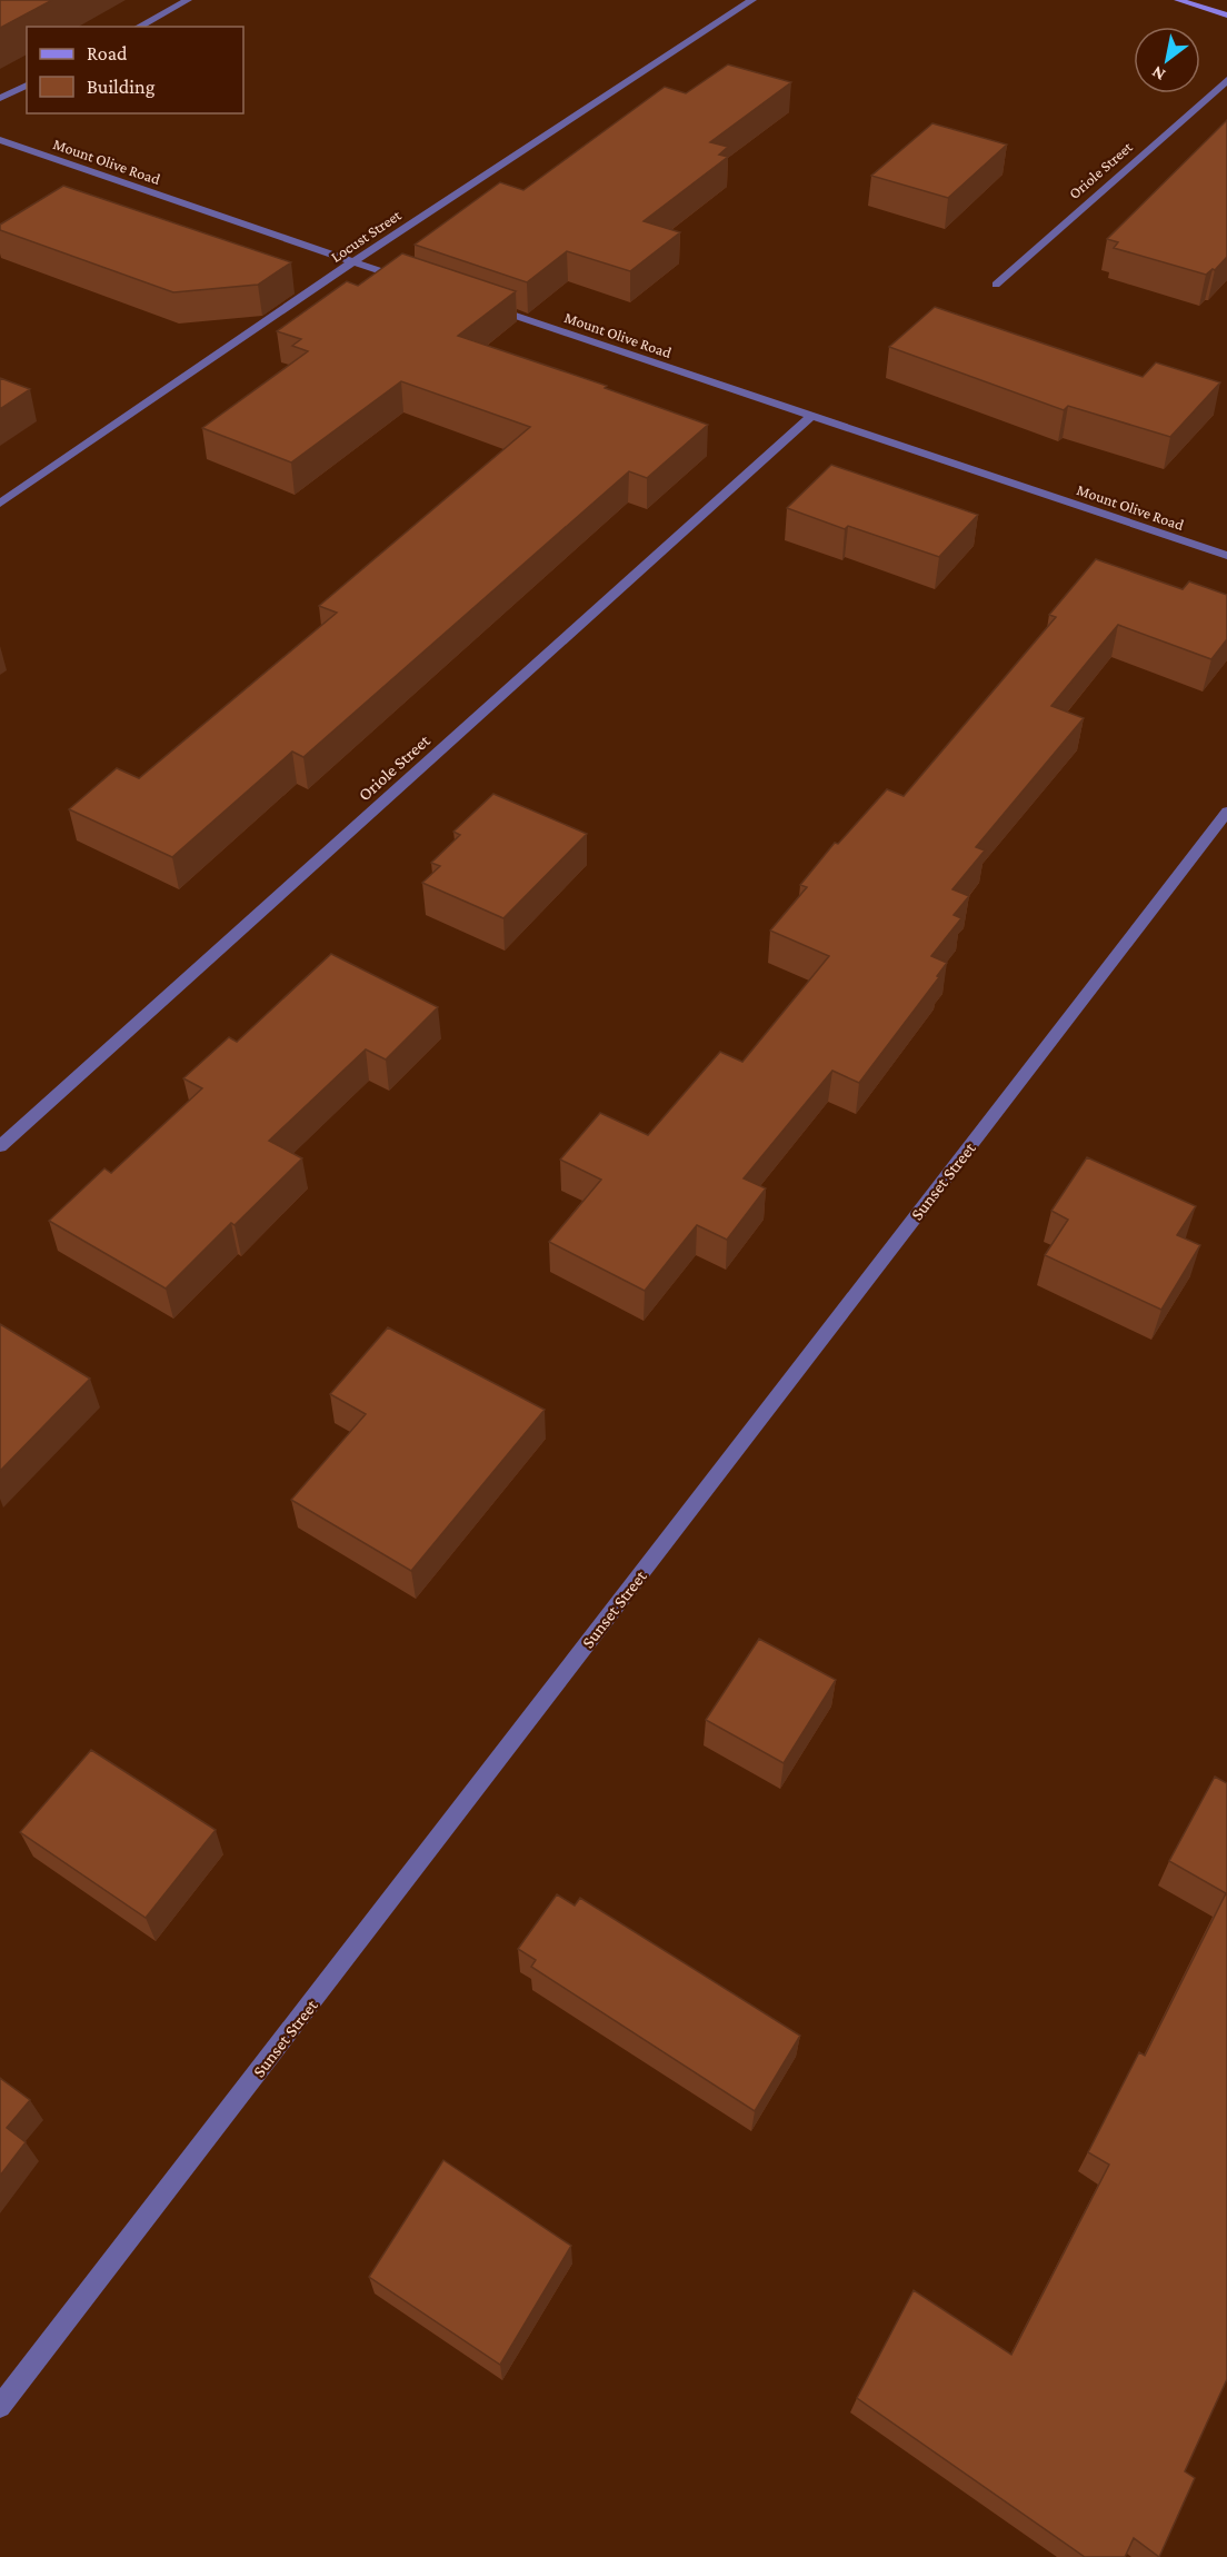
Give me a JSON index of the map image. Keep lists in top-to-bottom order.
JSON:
{
  "streets": {
    "street": [
      "Mount Olive Road",
      "Oriole Street",
      "Locust Street",
      "Sunset Street"
    ]
  },
  "crossings": [
    ["Mount Olive Road", "Oriole Street"],
    ["Mount Olive Road", "Locust Street"]
  ],
  "legend": ["Road", "Building"],
  "north": "bottom left"
}
